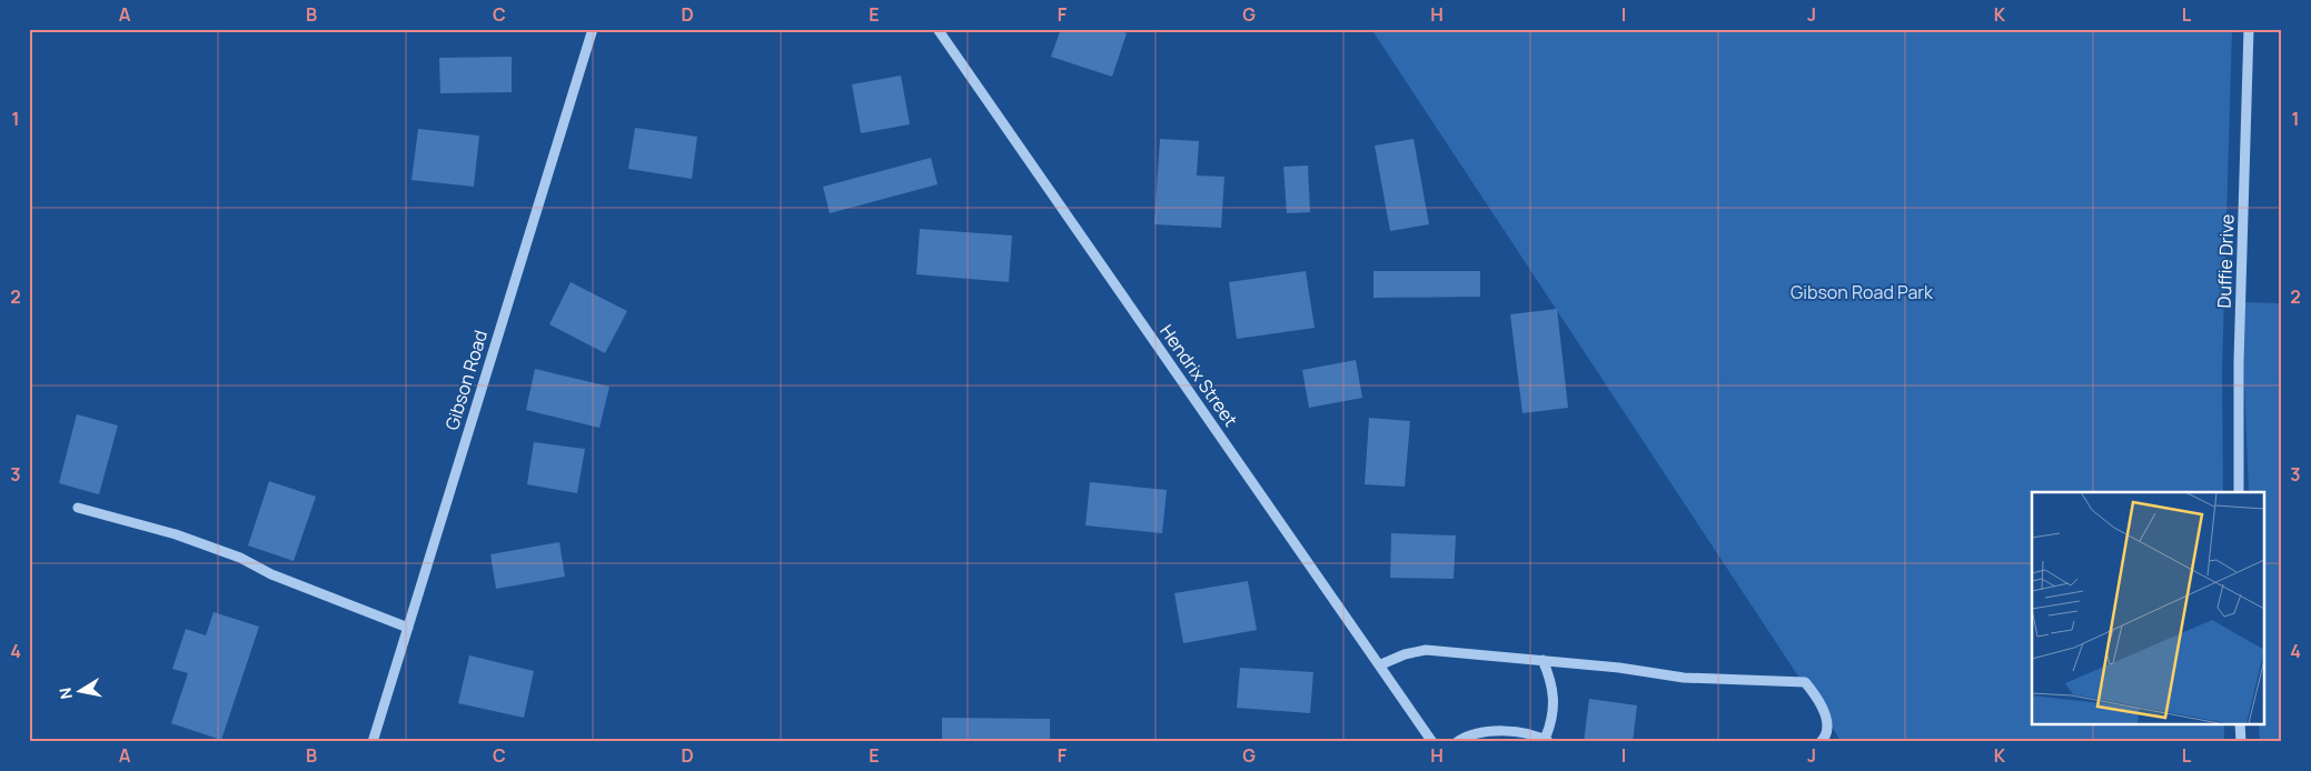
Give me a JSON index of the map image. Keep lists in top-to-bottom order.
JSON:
{
  "streets": {
    "street": ["Duffie Drive", "Hendrix Street", "Gibson Road"]
  },
  "parks": ["Gibson Road Park"],
  "north": "left",
  "grid": {
    "columns": [
      "A",
      "B",
      "C",
      "D",
      "E",
      "F",
      "G",
      "H",
      "I",
      "J",
      "K",
      "L"
    ],
    "rows": [
      "1",
      "2",
      "3",
      "4"
    ]
  }
}
